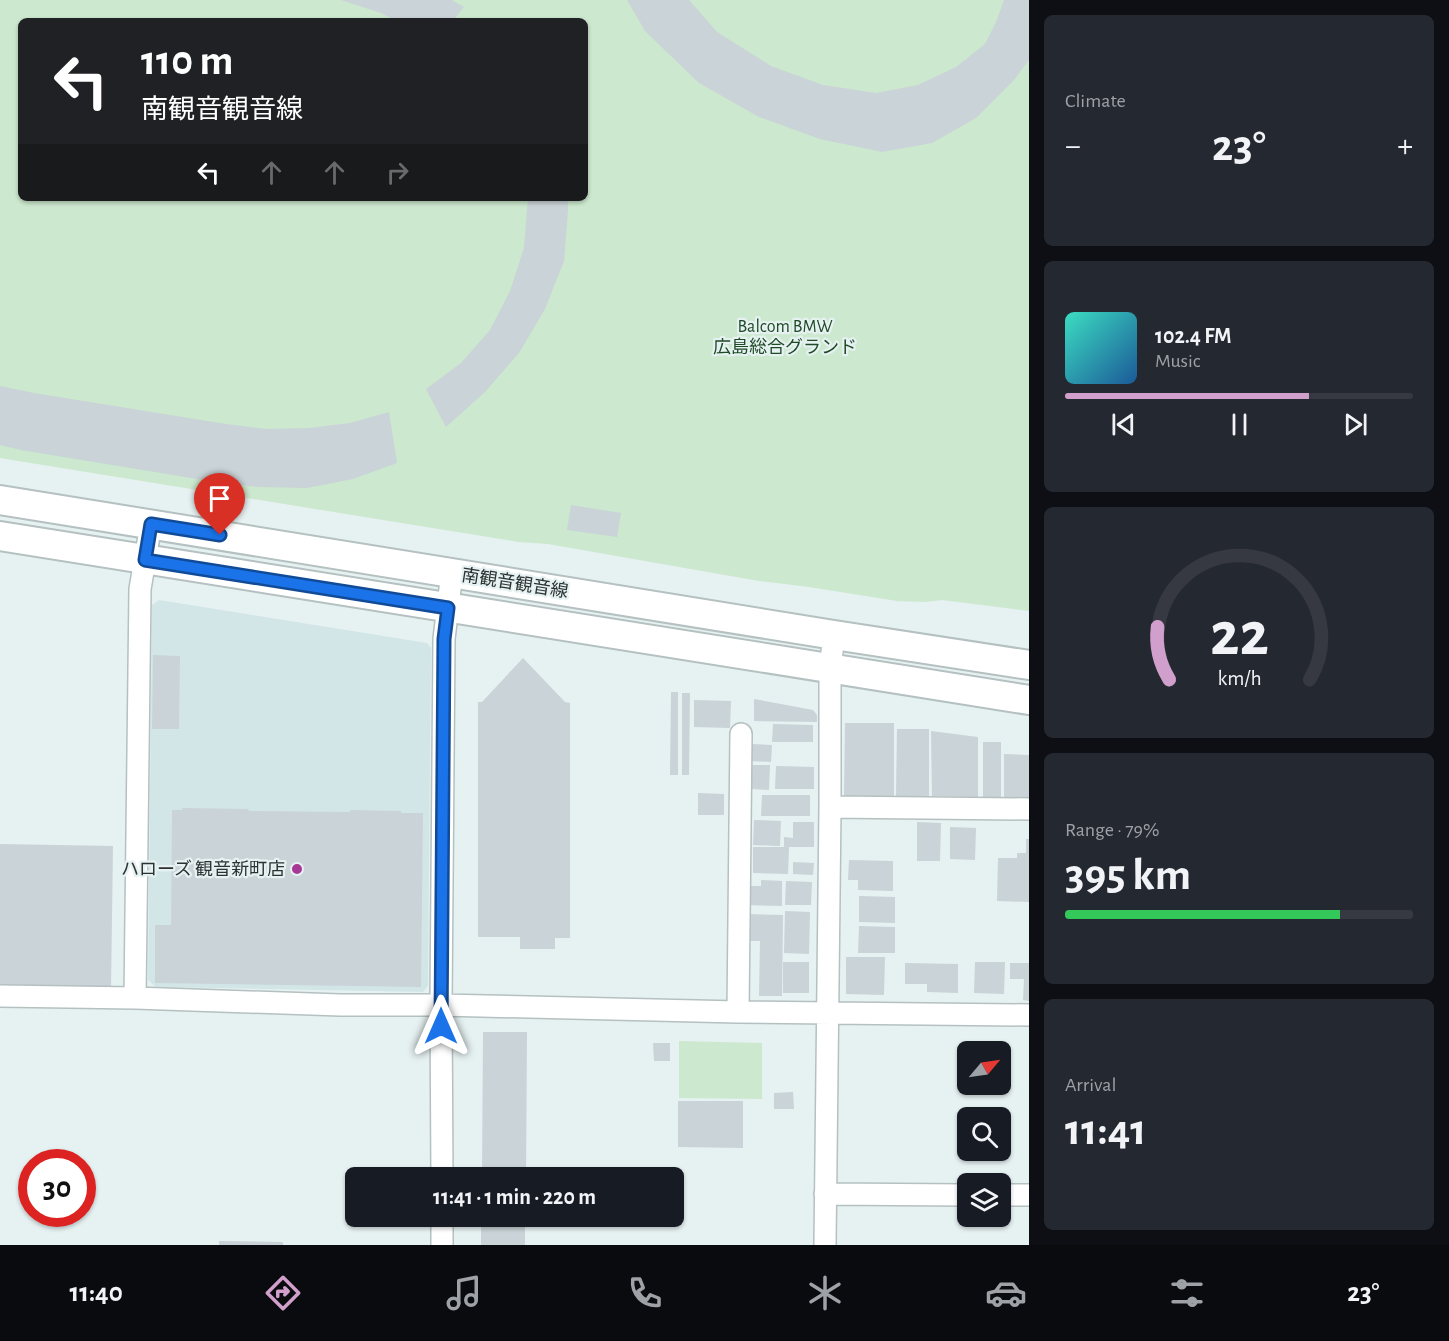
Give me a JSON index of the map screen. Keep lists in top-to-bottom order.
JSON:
{
  "streets": {
    "main road": ["南観音観音線"]
  },
  "parks": ["Balcom BMW 広島総合グランド"],
  "places": ["ハローズ 観音新町店"],
  "north": "top right",
  "page": {
    "tile": [
      "Climate",
      ["Range · 79%", "395 km"],
      ["Arrival", "11:41"]
    ],
    "turn": ["110 m", "南観音観音線"],
    "heat": ["−", "23°", "+"],
    "song": ["102.4 FM", "Music"],
    "limit": "30",
    "trip": "11:41 · 1 min · 220 m",
    "tabs": ["11:40", "23°"],
    "gauge": ["22", "km/h"]
  }
}
